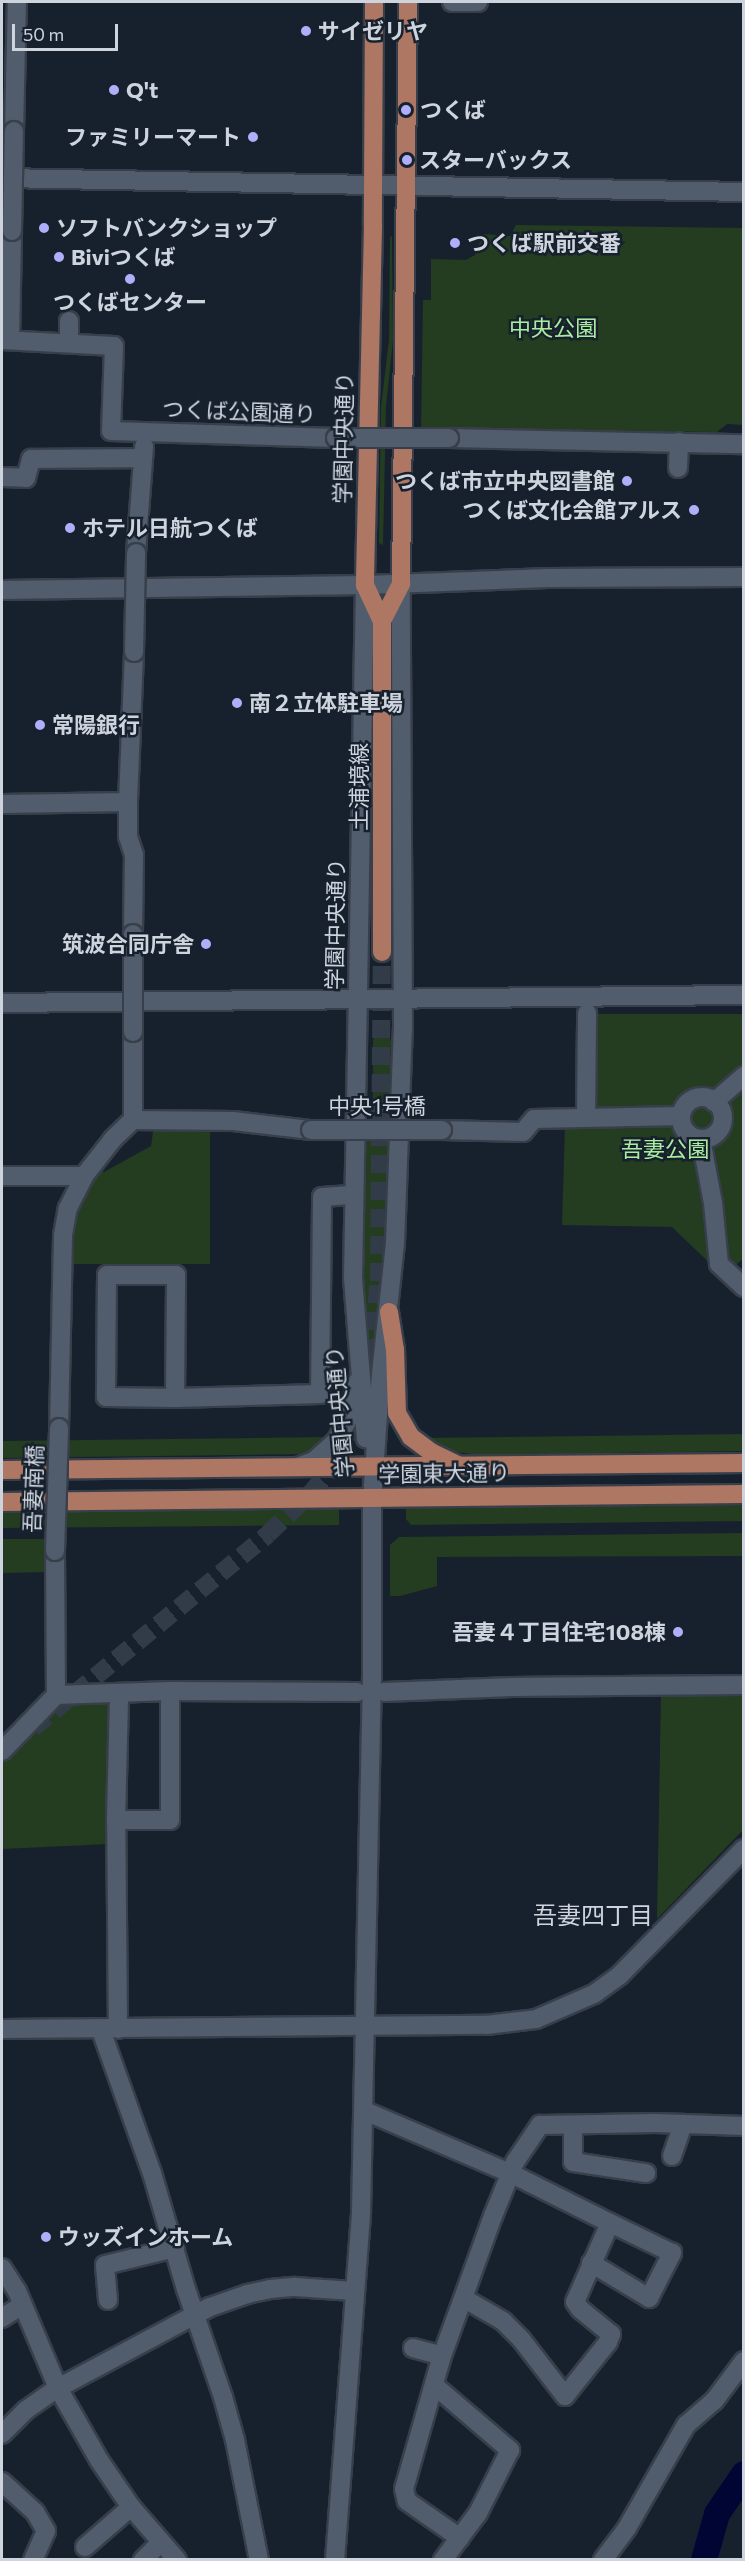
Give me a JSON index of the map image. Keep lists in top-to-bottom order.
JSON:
{
  "streets": {
    "main road": ["学園中央通り", "土浦境線", "学園東大通り"],
    "street": ["つくば公園通り", "中央1号橋", "吾妻南橋"]
  },
  "crossings": [
    ["学園中央通り", "土浦境線"],
    ["学園中央通り", "学園東大通り"],
    ["中央1号橋", "吾妻南橋"]
  ],
  "districts": ["吾妻四丁目"],
  "parks": ["中央公園", "吾妻公園"],
  "places": [
    "サイゼリヤ",
    "Q't",
    "つくば",
    "ファミリーマート",
    "スターバックス",
    "ソフトバンクショップ",
    "つくば駅前交番",
    "Biviつくば",
    "つくばセンター",
    "つくば市立中央図書館",
    "つくば文化会館アルス",
    "ホテル日航つくば",
    "南２立体駐車場",
    "常陽銀行",
    "筑波合同庁舎",
    "吾妻４丁目住宅108棟",
    "ウッズインホーム"
  ],
  "scale_bar": "50 m"
}
